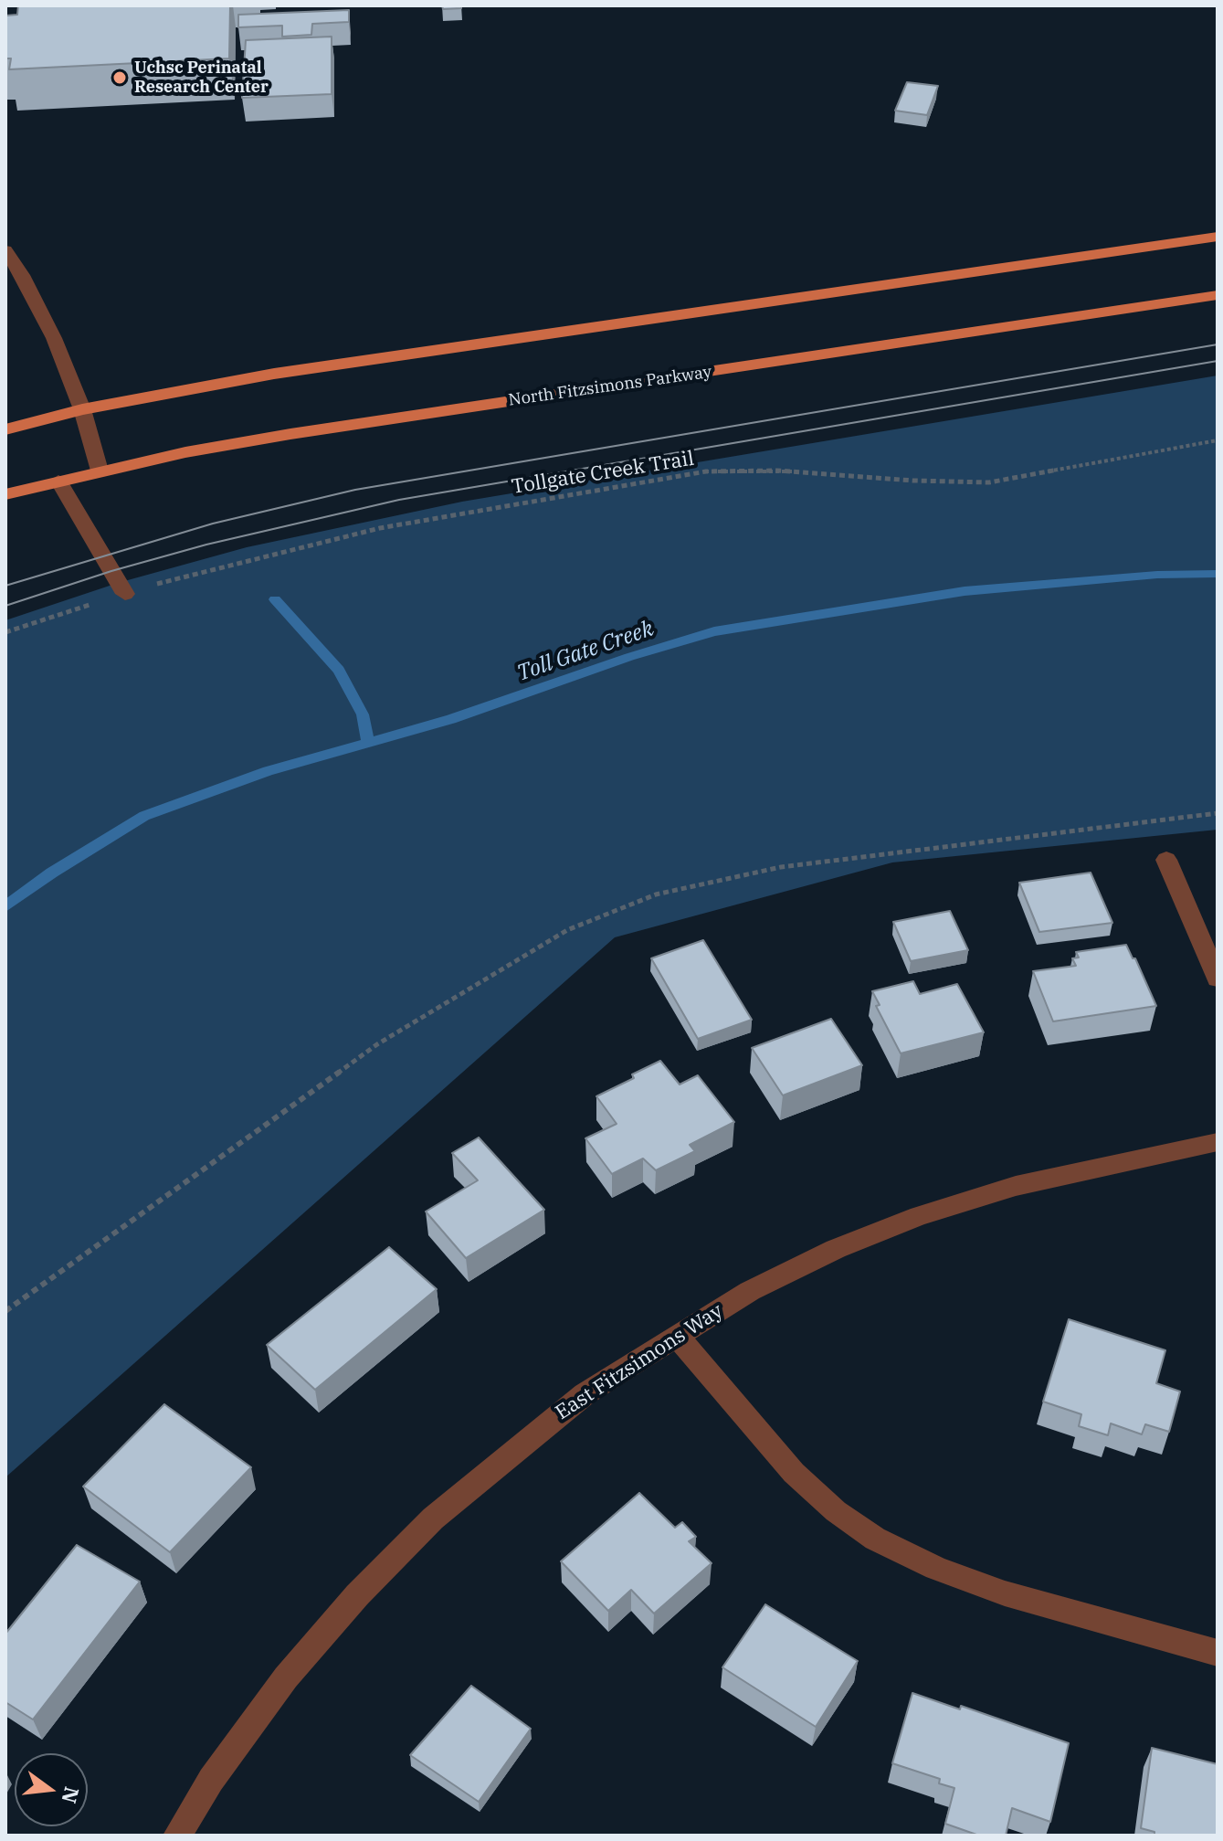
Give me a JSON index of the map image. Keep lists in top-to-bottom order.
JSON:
{
  "streets": {
    "main road": ["North Fitzsimons Parkway"],
    "street": ["East Fitzsimons Way"],
    "path": ["Tollgate Creek Trail"]
  },
  "water": ["Toll Gate Creek"],
  "places": ["Uchsc Perinatal Research Center"],
  "north": "right"
}
